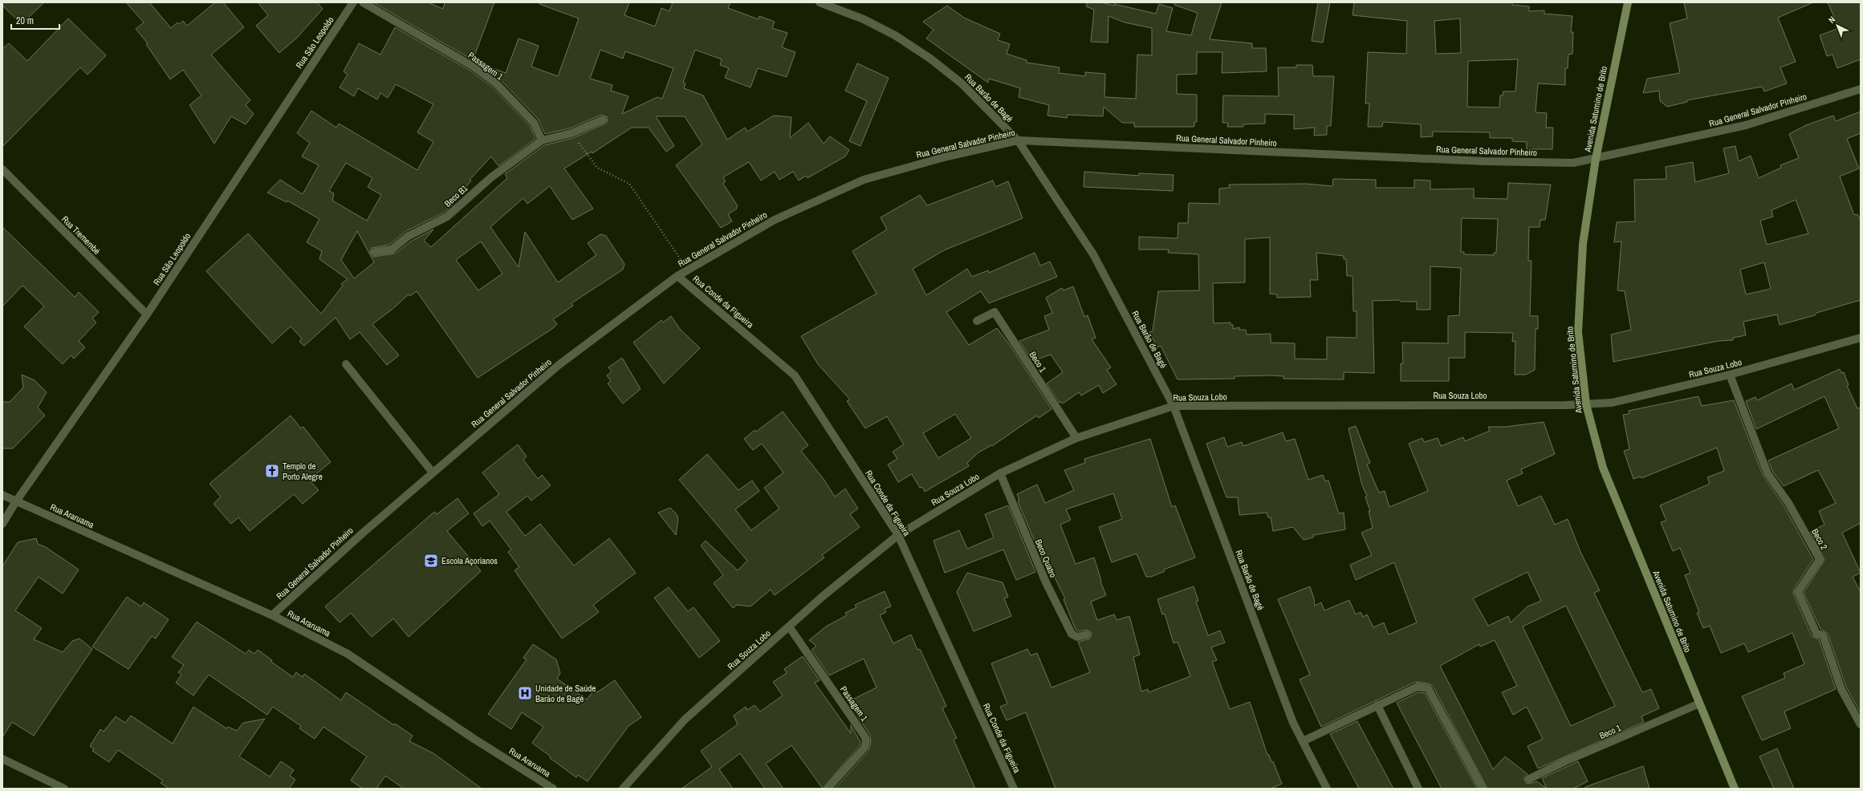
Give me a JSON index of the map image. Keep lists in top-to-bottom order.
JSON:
{
  "streets": {
    "main road": ["Avenida Saturnino de Brito"],
    "street": [
      "Rua São Leopoldo",
      "Passagem 1",
      "Rua Barão de Bagé",
      "Rua General Salvador Pinheiro",
      "Beco B1",
      "Rua Tremembé",
      "Rua Conde da Figueira",
      "Beco 1",
      "Rua Souza Lobo",
      "Rua Araruama",
      "Beco 2",
      "Beco Quatro"
    ]
  },
  "crossings": [
    ["Rua São Leopoldo", "Rua Tremembé"],
    ["Rua São Leopoldo", "Rua Araruama"],
    ["Passagem 1", "Beco B1"],
    ["Passagem 1", "Rua Souza Lobo"],
    ["Rua Barão de Bagé", "Rua General Salvador Pinheiro"],
    ["Rua Barão de Bagé", "Rua Souza Lobo"],
    ["Avenida Saturnino de Brito", "Rua General Salvador Pinheiro"],
    ["Avenida Saturnino de Brito", "Beco 1"],
    ["Avenida Saturnino de Brito", "Rua Souza Lobo"],
    ["Rua General Salvador Pinheiro", "Rua Conde da Figueira"],
    ["Rua General Salvador Pinheiro", "Rua Araruama"],
    ["Rua Conde da Figueira", "Rua Souza Lobo"],
    ["Beco 1", "Rua Souza Lobo"],
    ["Rua Souza Lobo", "Beco 2"],
    ["Rua Souza Lobo", "Beco Quatro"]
  ],
  "places": {
    "church": ["Templo de Porto Alegre"],
    "school or university": ["Escola Açorianos"],
    "hospital": ["Unidade de Saúde Barão de Bagé"]
  },
  "scale_bar": "20 m",
  "north": "top left"
}
